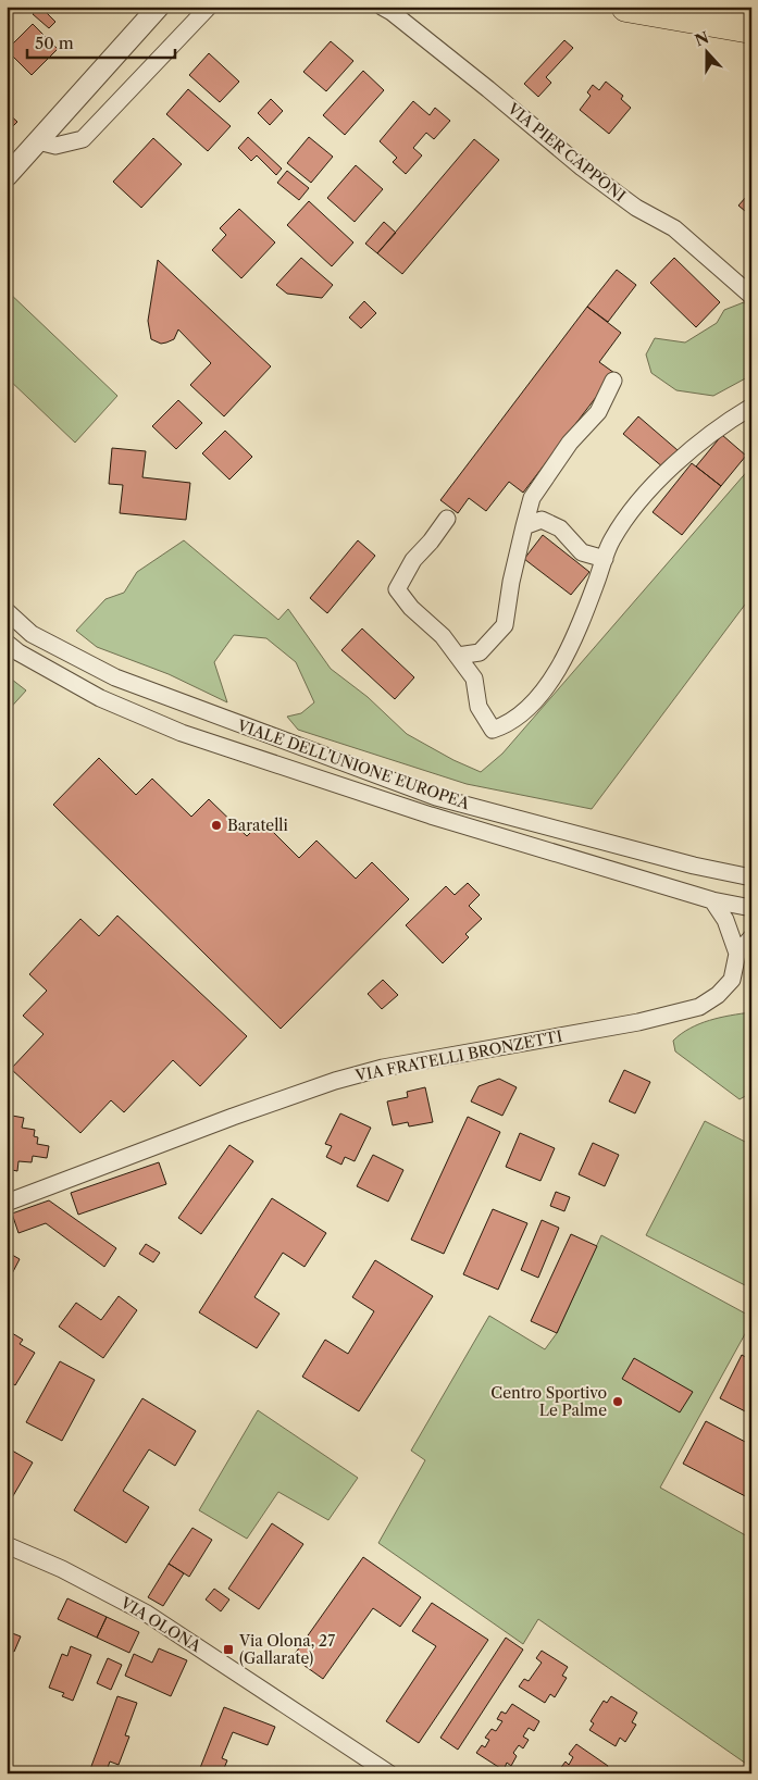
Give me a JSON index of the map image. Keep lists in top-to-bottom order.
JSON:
{
  "streets": {
    "street": [
      "VIA PIER CAPPONI",
      "VIALE DELL'UNIONE EUROPEA",
      "VIA FRATELLI BRONZETTI",
      "VIA OLONA"
    ]
  },
  "places": {
    "other": ["Baratelli", "Centro Sportivo Le Palme"],
    "transit": ["Via Olona, 27 (Gallarate)"]
  },
  "scale_bar": "50 m",
  "north": "top"
}
